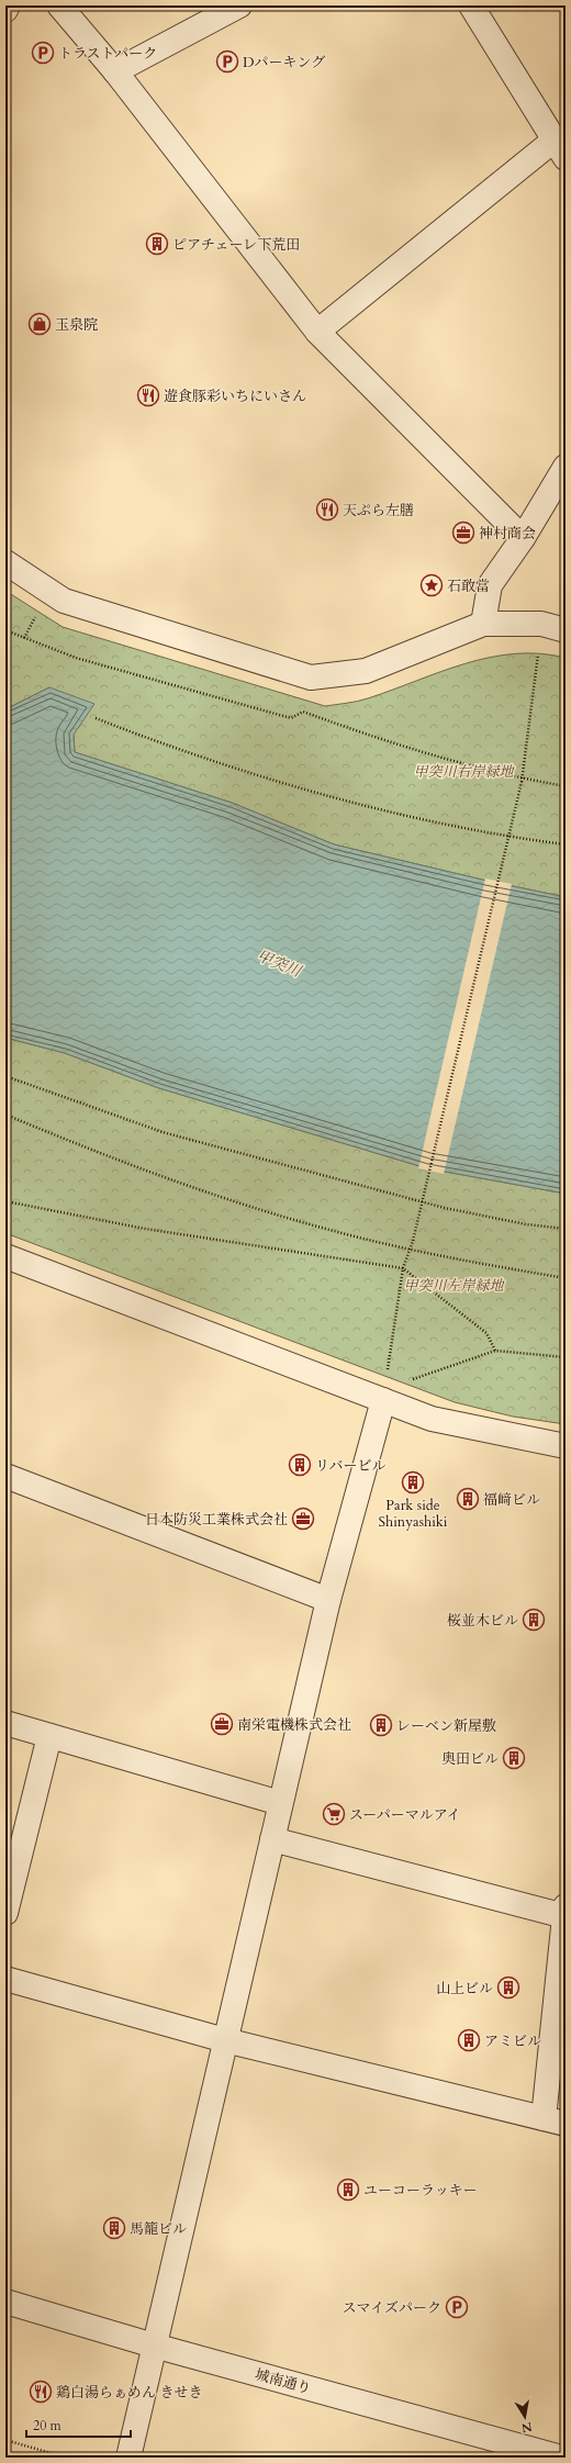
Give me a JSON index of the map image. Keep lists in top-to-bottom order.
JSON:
{
  "streets": {
    "street": ["城南通り"]
  },
  "water": ["甲突川"],
  "parks": ["甲突川右岸緑地", "甲突川左岸緑地"],
  "places": {
    "parking": ["トラストパーク", "Dパーキング", "スマイズパーク"],
    "building": [
      "ピアチェーレ下荒田",
      "リバービル",
      "Park side Shinyashiki",
      "福﨑ビル",
      "桜並木ビル",
      "レーベン新屋敷",
      "奥田ビル",
      "山上ビル",
      "アミビル",
      "ユーコーラッキー",
      "馬籠ビル"
    ],
    "shop": ["玉泉院"],
    "restaurant": ["遊食豚彩いちにいさん", "天ぷら左膳", "鶏白湯らぁめん きせき"],
    "office": ["神村商会", "日本防災工業株式会社", "南栄電機株式会社"],
    "place": ["石敢當"],
    "supermarket": ["スーパーマルアイ"]
  },
  "scale_bar": "20 m",
  "north": "bottom"
}
